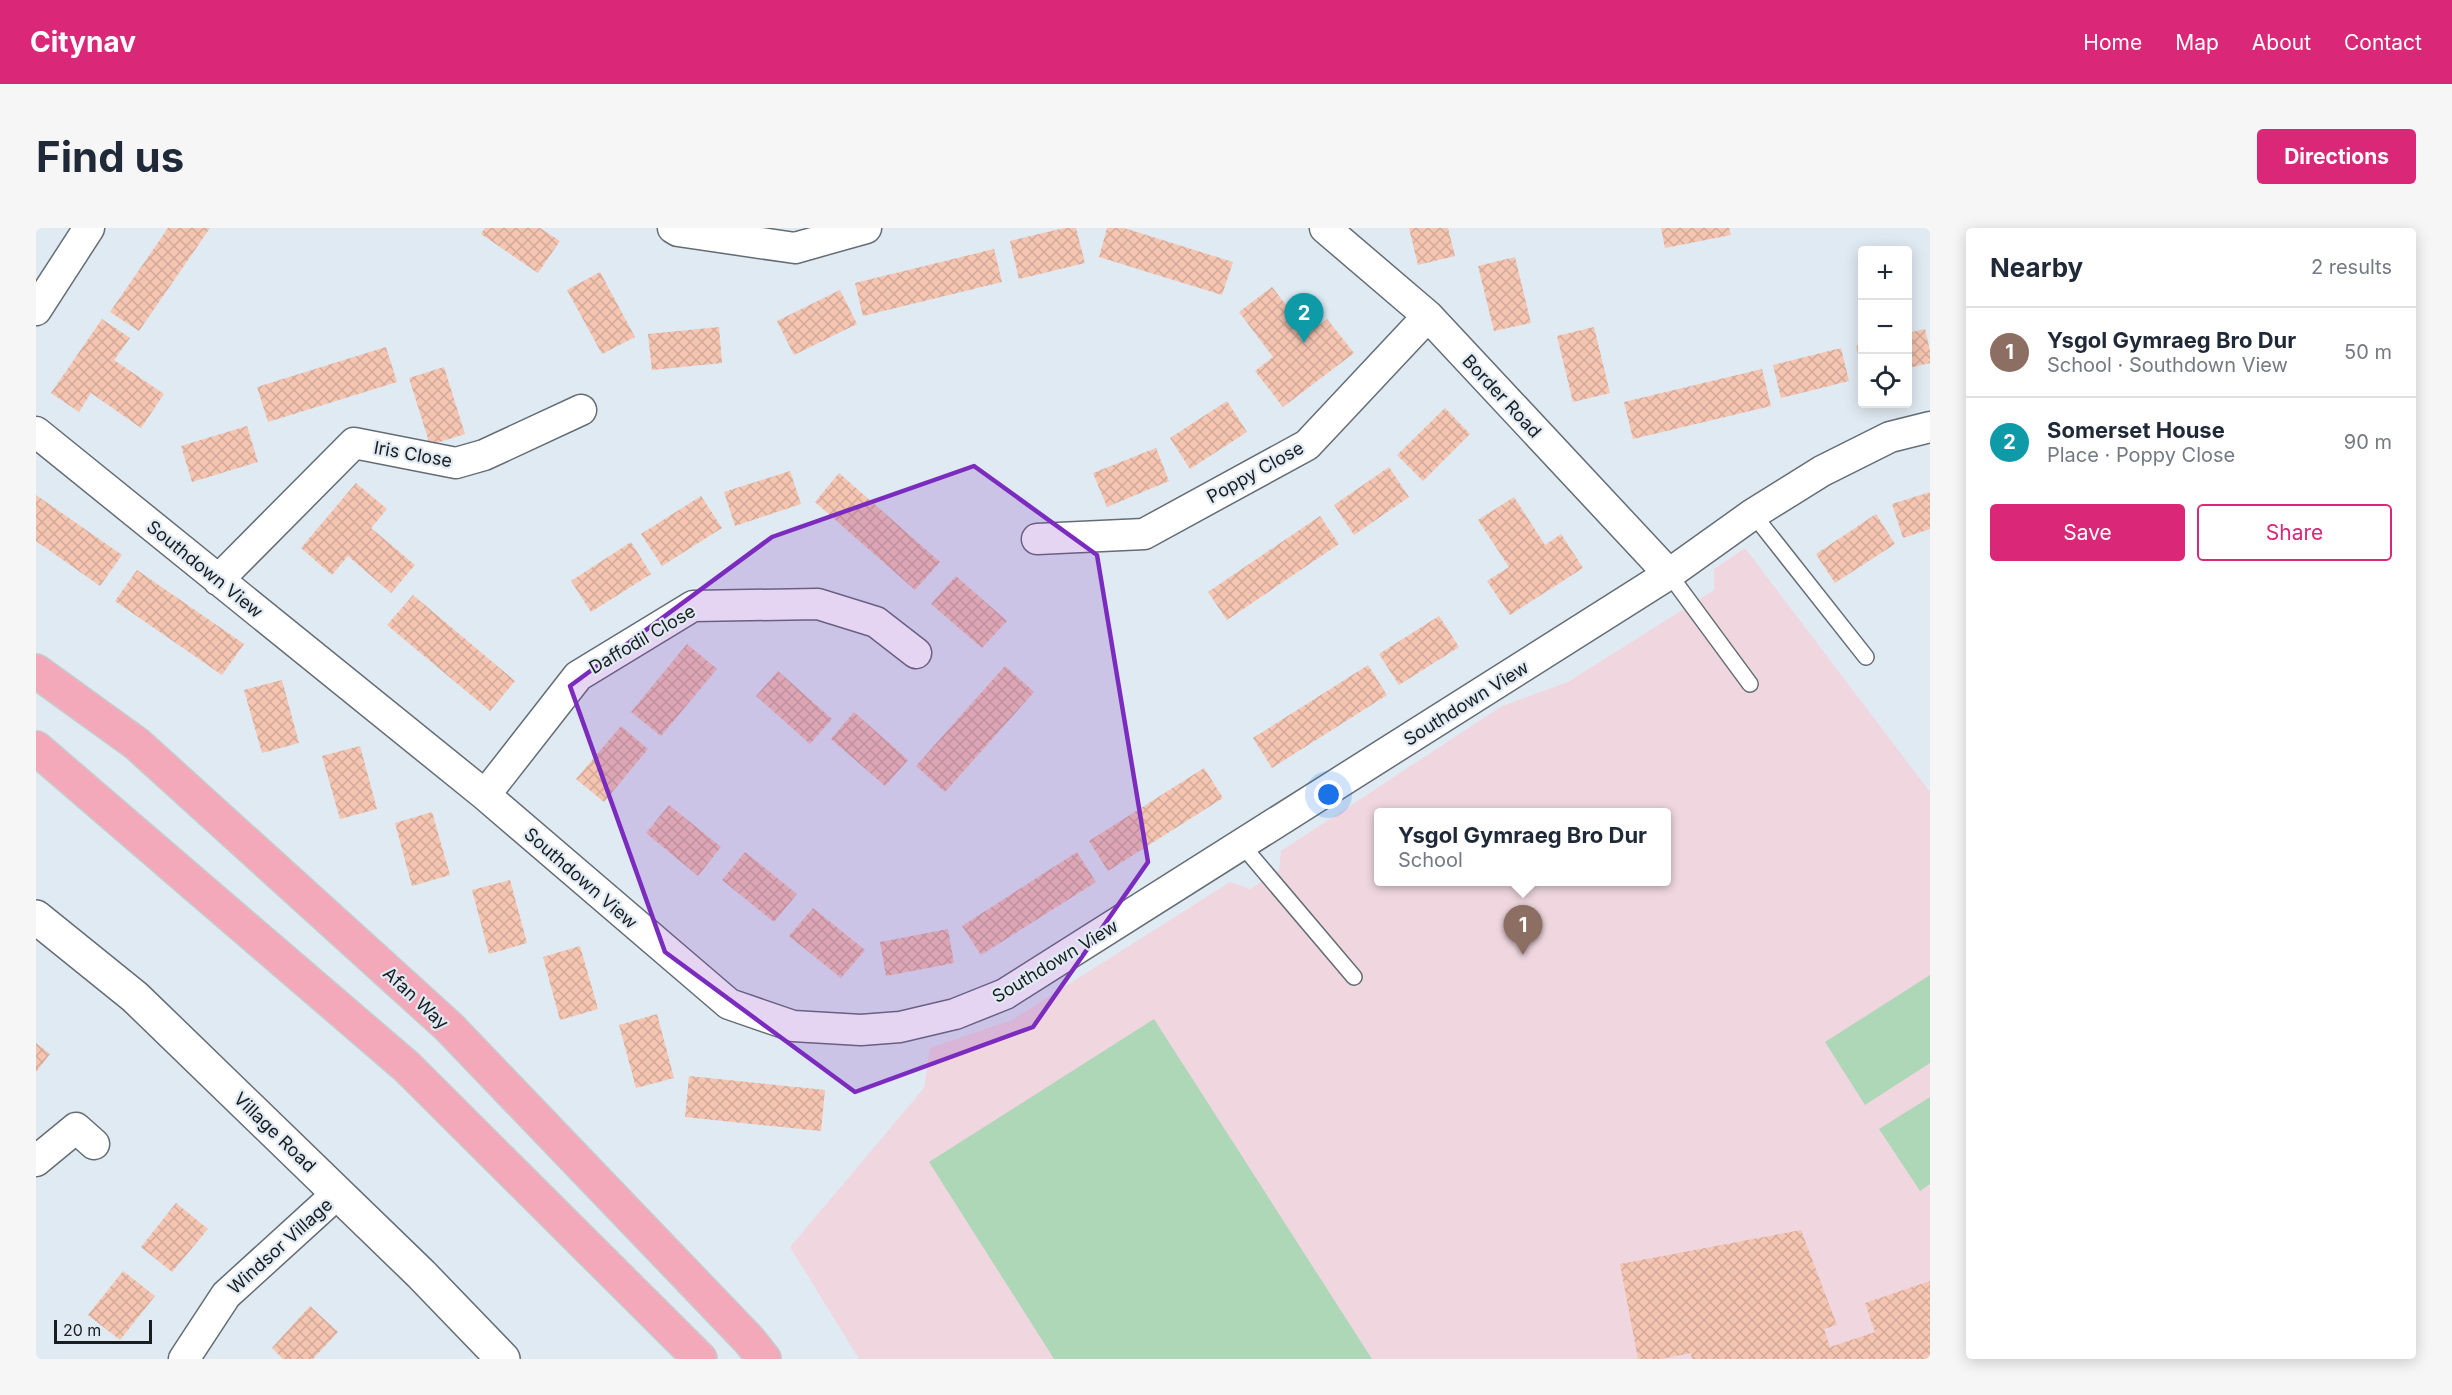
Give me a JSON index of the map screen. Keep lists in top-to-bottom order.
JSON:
{
  "streets": {
    "main road": ["Afan Way"],
    "street": [
      "Border Road",
      "Iris Close",
      "Poppy Close",
      "Southdown View",
      "Daffodil Close",
      "Village Road",
      "Windsor Village"
    ]
  },
  "crossings": [
    ["Border Road", "Poppy Close"],
    ["Border Road", "Southdown View"],
    ["Iris Close", "Southdown View"],
    ["Southdown View", "Daffodil Close"],
    ["Village Road", "Windsor Village"]
  ],
  "scale_bar": "20 m",
  "page": {
    "header": "Citynav",
    "nav": [
      "Home",
      "Map",
      "About",
      "Contact"
    ],
    "buttons": [
      "Directions",
      ["Save", "Share"]
    ],
    "title": "Find us",
    "heading": ["Nearby", "2 results"],
    "map_buttons": ["+", "−"],
    "pins": ["2", "1"],
    "list": [
      {
        "mark": "1",
        "name": "Ysgol Gymraeg Bro Dur",
        "note": "School · Southdown View",
        "value": "50 m"
      },
      {
        "mark": "2",
        "name": "Somerset House",
        "note": "Place · Poppy Close",
        "value": "90 m"
      }
    ],
    "popup": ["Ysgol Gymraeg Bro Dur", "School"],
    "scale": "20 m"
  }
}
